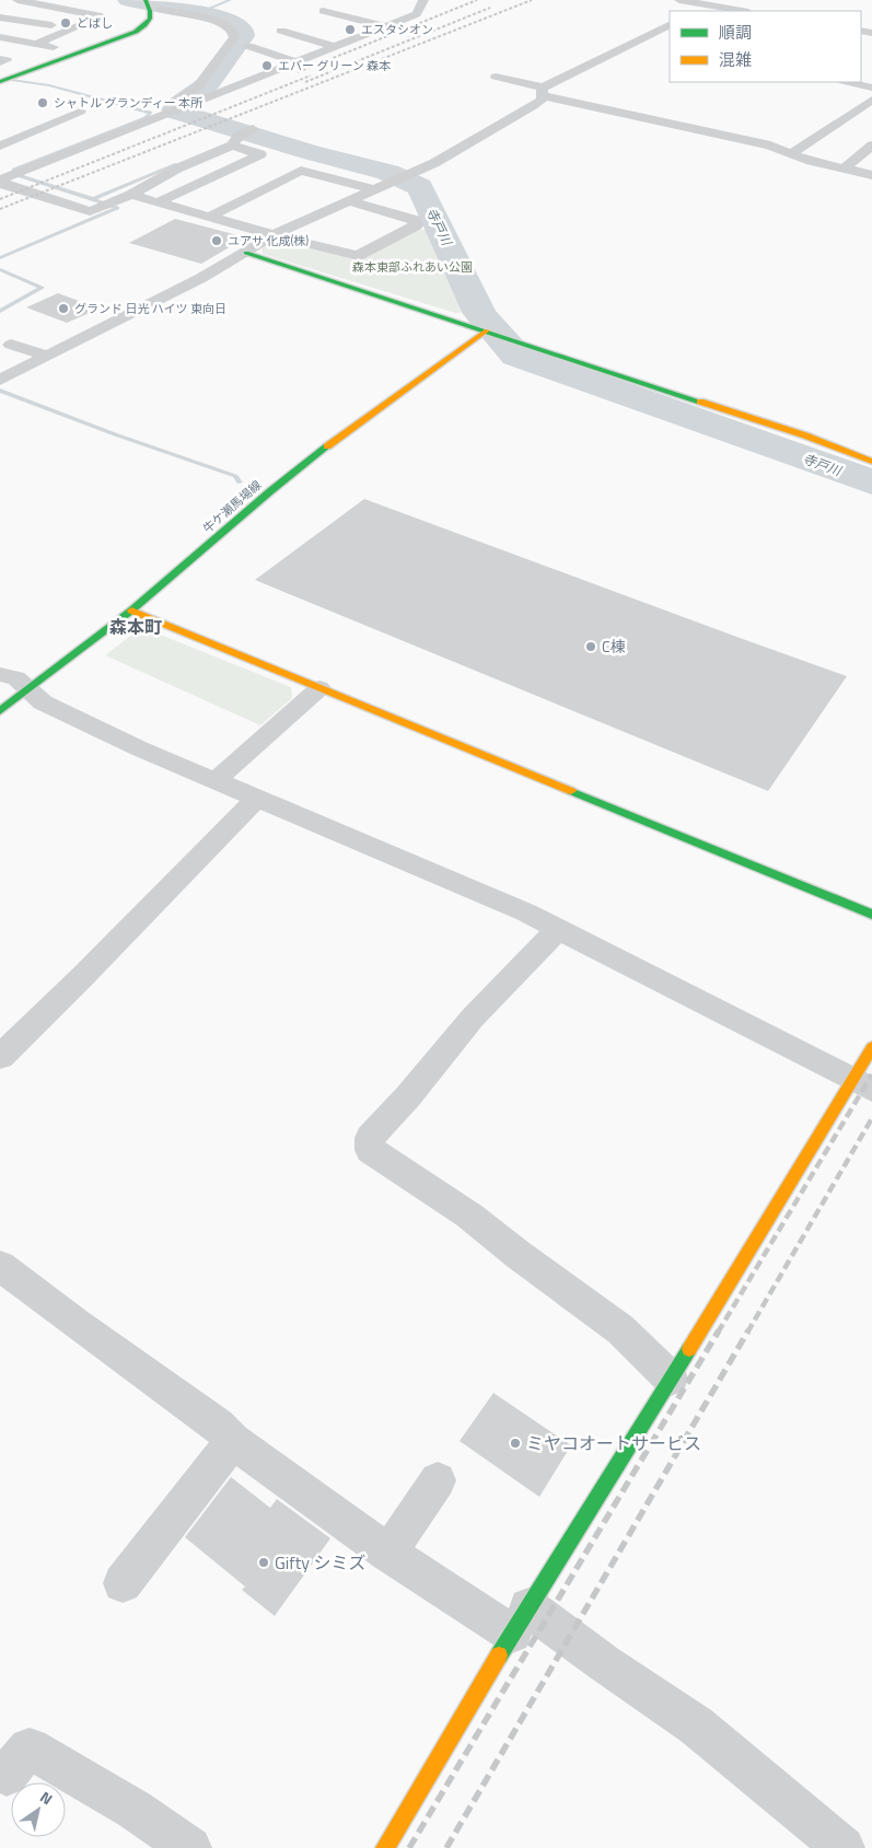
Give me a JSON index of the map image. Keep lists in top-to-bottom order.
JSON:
{
  "streets": {
    "street": ["牛ケ瀬馬場線"]
  },
  "districts": ["森本町"],
  "water": ["寺戸川"],
  "parks": ["森本東部ふれあい公園"],
  "places": [
    "どばし",
    "エスタシオン",
    "エバー グリーン 森本",
    "シャトル グランディー 本所",
    "ユアサ 化成(株)",
    "グランド 日光 ハイツ 東向日",
    "C棟",
    "ミヤコオートサービス",
    "Gifty シミズ"
  ],
  "legend": ["順調", "混雑"],
  "north": "top right"
}
